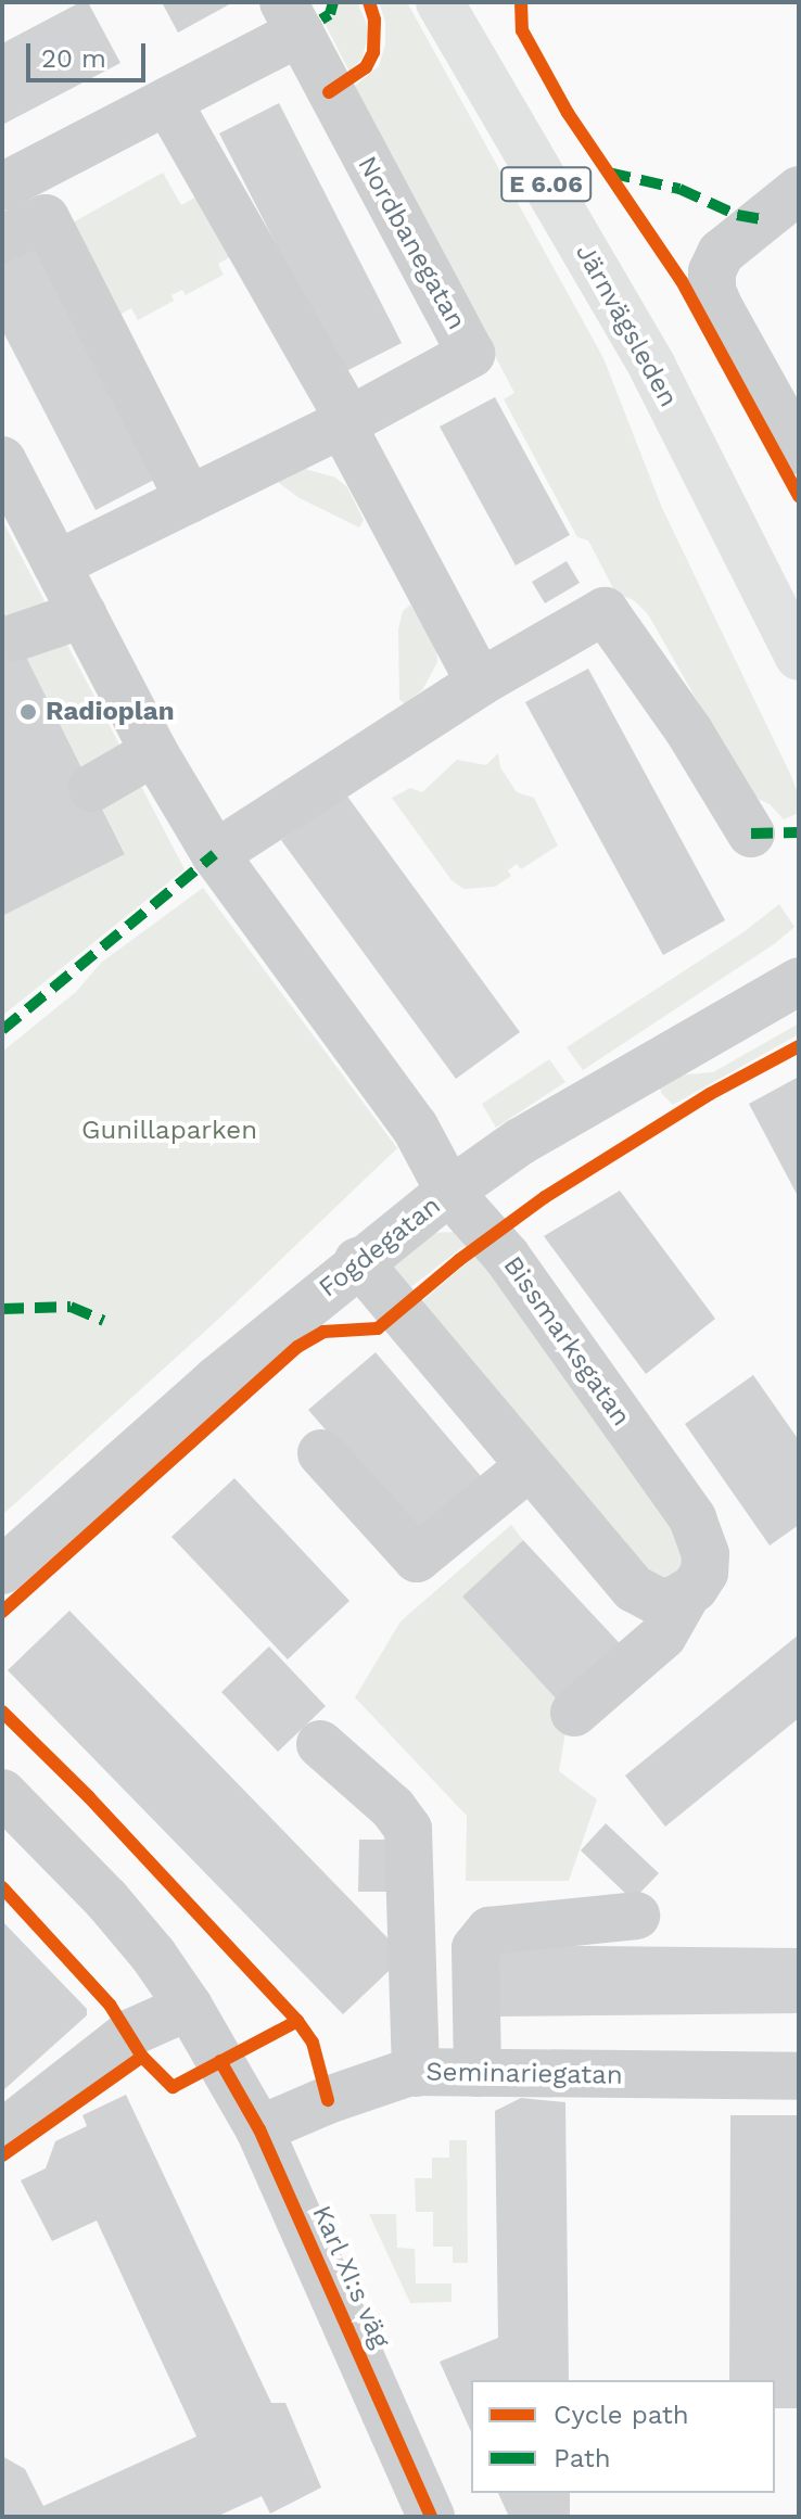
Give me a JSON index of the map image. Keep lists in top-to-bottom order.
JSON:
{
  "streets": {
    "highway": ["E 6.06", "Järnvägsleden"],
    "street": [
      "Nordbanegatan",
      "Fogdegatan",
      "Bissmarksgatan",
      "Seminariegatan",
      "Karl XI:s väg"
    ]
  },
  "crossings": [
    ["Nordbanegatan", "Bissmarksgatan"],
    ["Fogdegatan", "Bissmarksgatan"],
    ["Seminariegatan", "Karl XI:s väg"]
  ],
  "parks": ["Gunillaparken"],
  "places": ["Radioplan"],
  "legend": ["Cycle path", "Path"],
  "scale_bar": "20 m"
}
